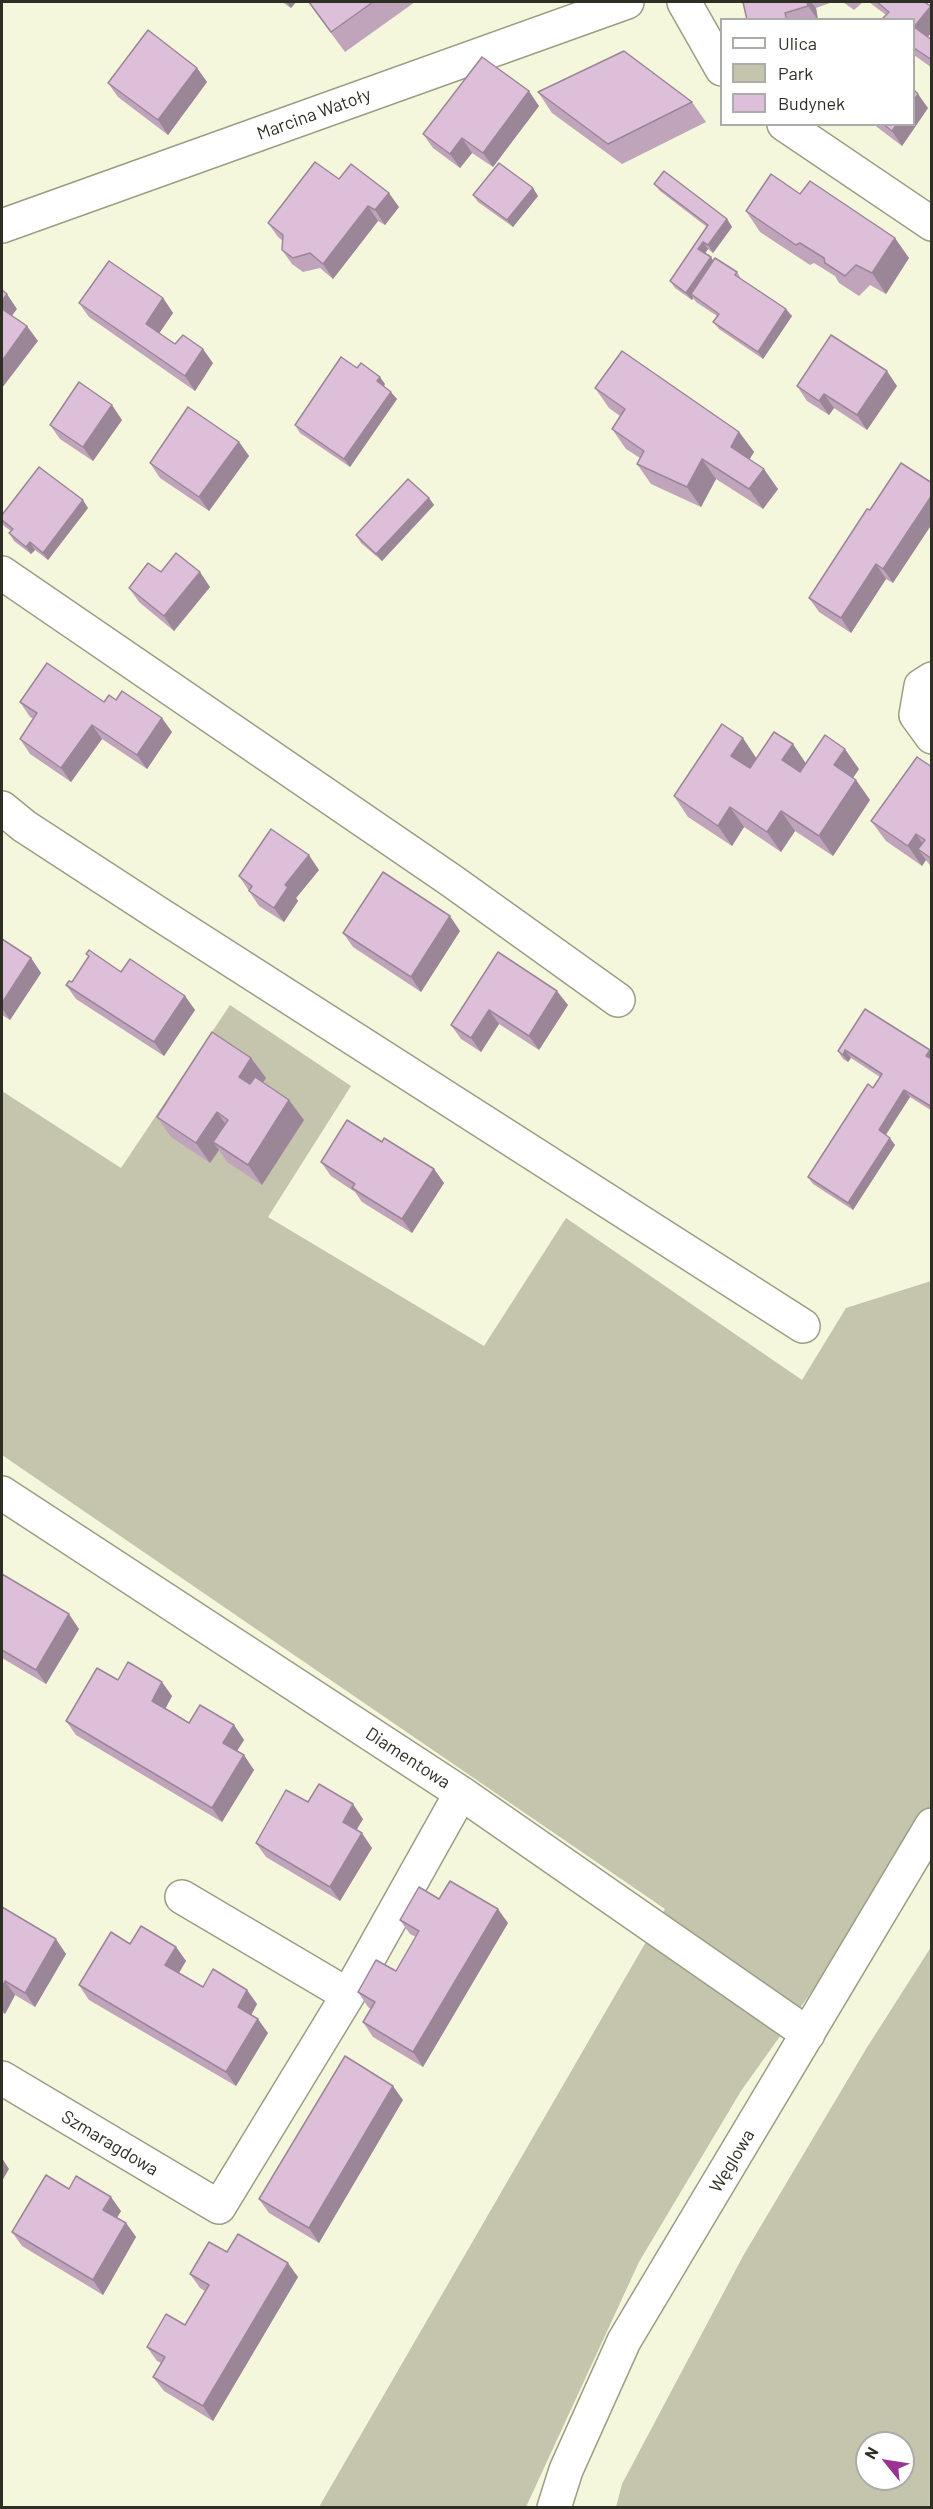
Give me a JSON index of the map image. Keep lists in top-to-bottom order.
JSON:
{
  "streets": {
    "street": [
      "Marcina Watoły",
      "Diamentowa",
      "Szmaragdowa",
      "Węglowa"
    ]
  },
  "crossings": [
    ["Diamentowa", "Węglowa"]
  ],
  "legend": ["Ulica", "Park", "Budynek"],
  "north": "top left"
}
